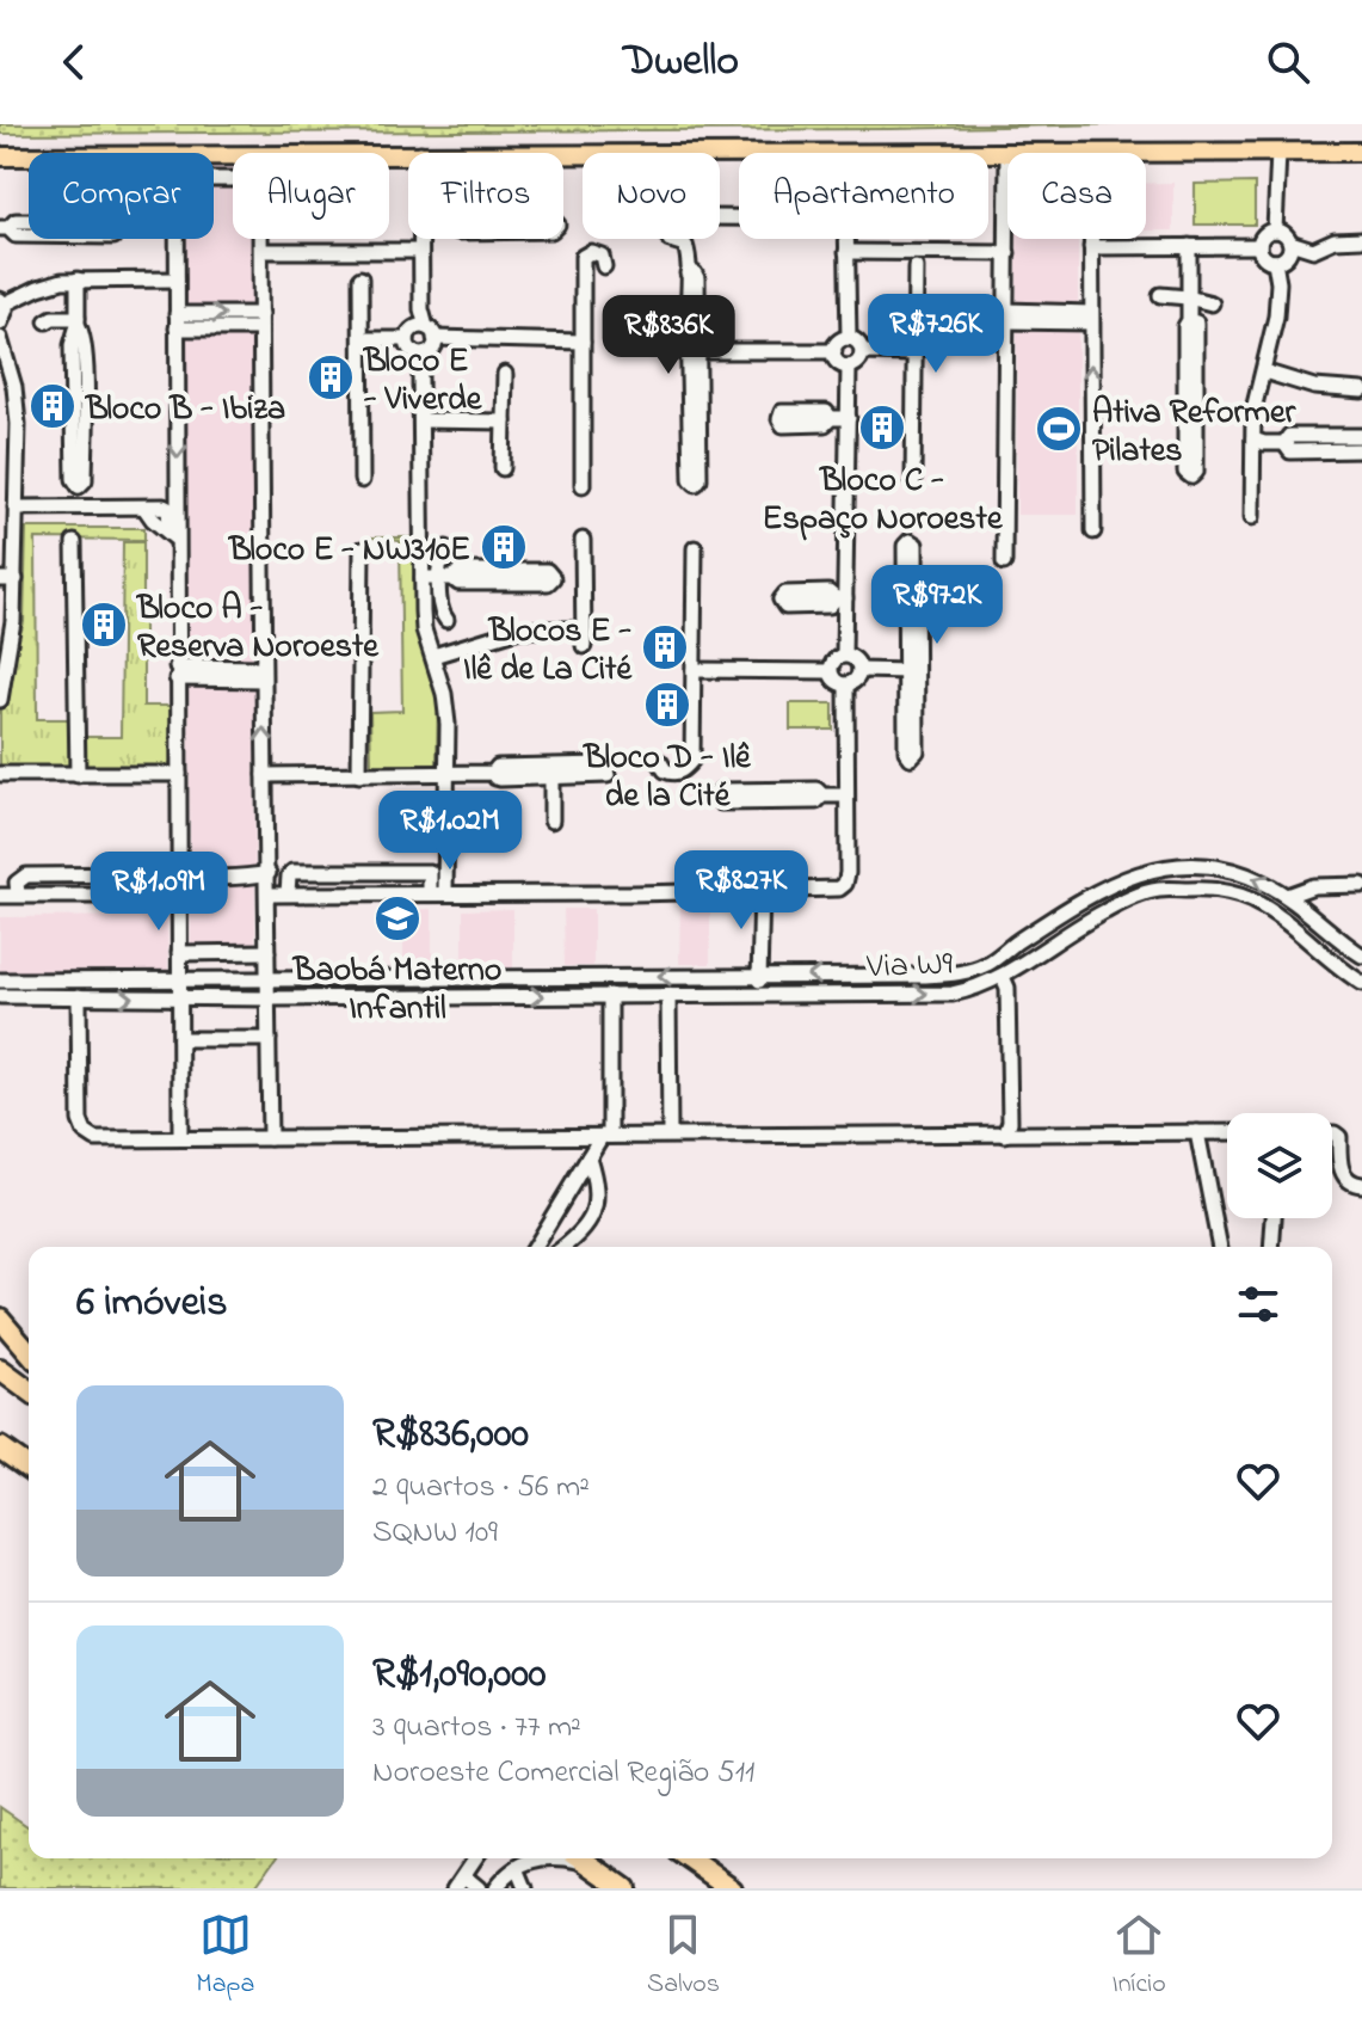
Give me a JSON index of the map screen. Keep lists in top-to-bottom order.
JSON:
{
  "streets": {
    "street": ["Via W9"]
  },
  "places": {
    "building": [
      "Bloco E - Viverde",
      "Bloco B - Ibiza",
      "Bloco C - Espaço Noroeste",
      "Bloco E - NW310E",
      "Bloco A - Reserva Noroeste",
      "Blocos E - Ilê de La Cité",
      "Bloco D - Ilê de la Cité"
    ],
    "sports": ["Ativa Reformer Pilates"],
    "school or university": ["Baobá Materno Infantil"]
  },
  "page": {
    "header": "Dwello",
    "chip": [
      "Comprar",
      "Alugar",
      "Filtros",
      "Novo",
      "Apartamento",
      "Casa"
    ],
    "price": [
      "R$726K",
      "R$836K",
      "R$972K",
      "R$1.02M",
      "R$827K",
      "R$1.09M"
    ],
    "heading": "6 imóveis",
    "list": [
      {
        "name": "R$836,000",
        "note": "2 quartos · 56 m² · SQNW 109"
      },
      {
        "name": "R$1,090,000",
        "note": "3 quartos · 77 m² · Noroeste Comercial Região 511"
      }
    ],
    "tabs": ["Mapa", "Salvos", "Início"]
  }
}
